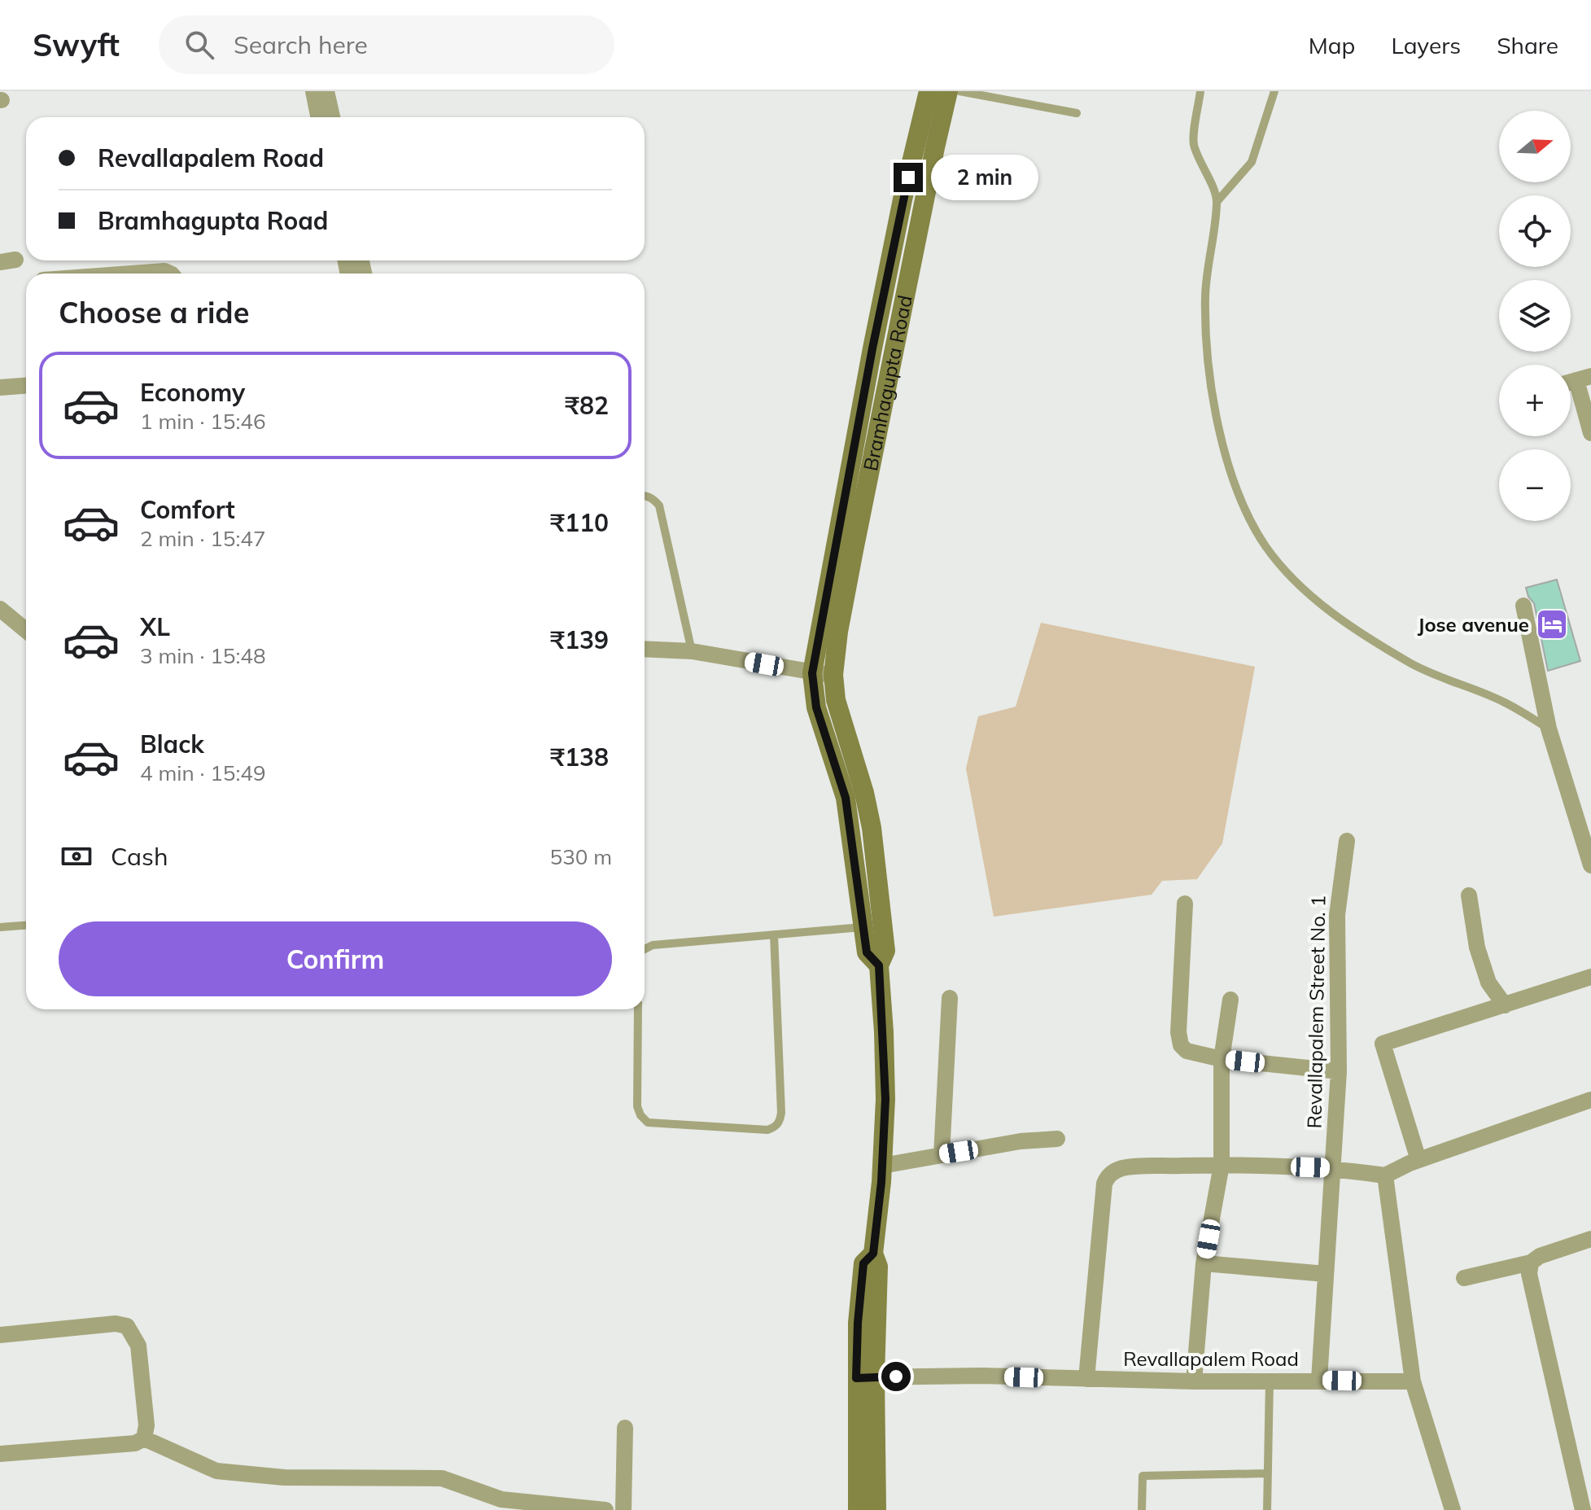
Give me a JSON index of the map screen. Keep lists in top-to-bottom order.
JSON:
{
  "streets": {
    "street": ["Bramhagupta Road", "Revallapalem Street No. 1", "Revallapalem Road"]
  },
  "crossings": [
    ["Revallapalem Street No. 1", "Revallapalem Road"]
  ],
  "places": {
    "hotel": ["Jose avenue"]
  },
  "north": "right",
  "page": {
    "header": "Swyft",
    "search": "Search here",
    "nav": ["Map", "Layers", "Share"],
    "map_buttons": ["+", "−"],
    "banner": ["Revallapalem Road", "Bramhagupta Road"],
    "bubble": "2 min",
    "heading": "Choose a ride",
    "list": [
      {
        "name": "Economy",
        "note": "1 min · 15:46",
        "value": "₹82"
      },
      {
        "name": "Comfort",
        "note": "2 min · 15:47",
        "value": "₹110"
      },
      {
        "name": "XL",
        "note": "3 min · 15:48",
        "value": "₹139"
      },
      {
        "name": "Black",
        "note": "4 min · 15:49",
        "value": "₹138"
      }
    ],
    "pay": ["Cash", "530 m"],
    "buttons": "Confirm"
  }
}
